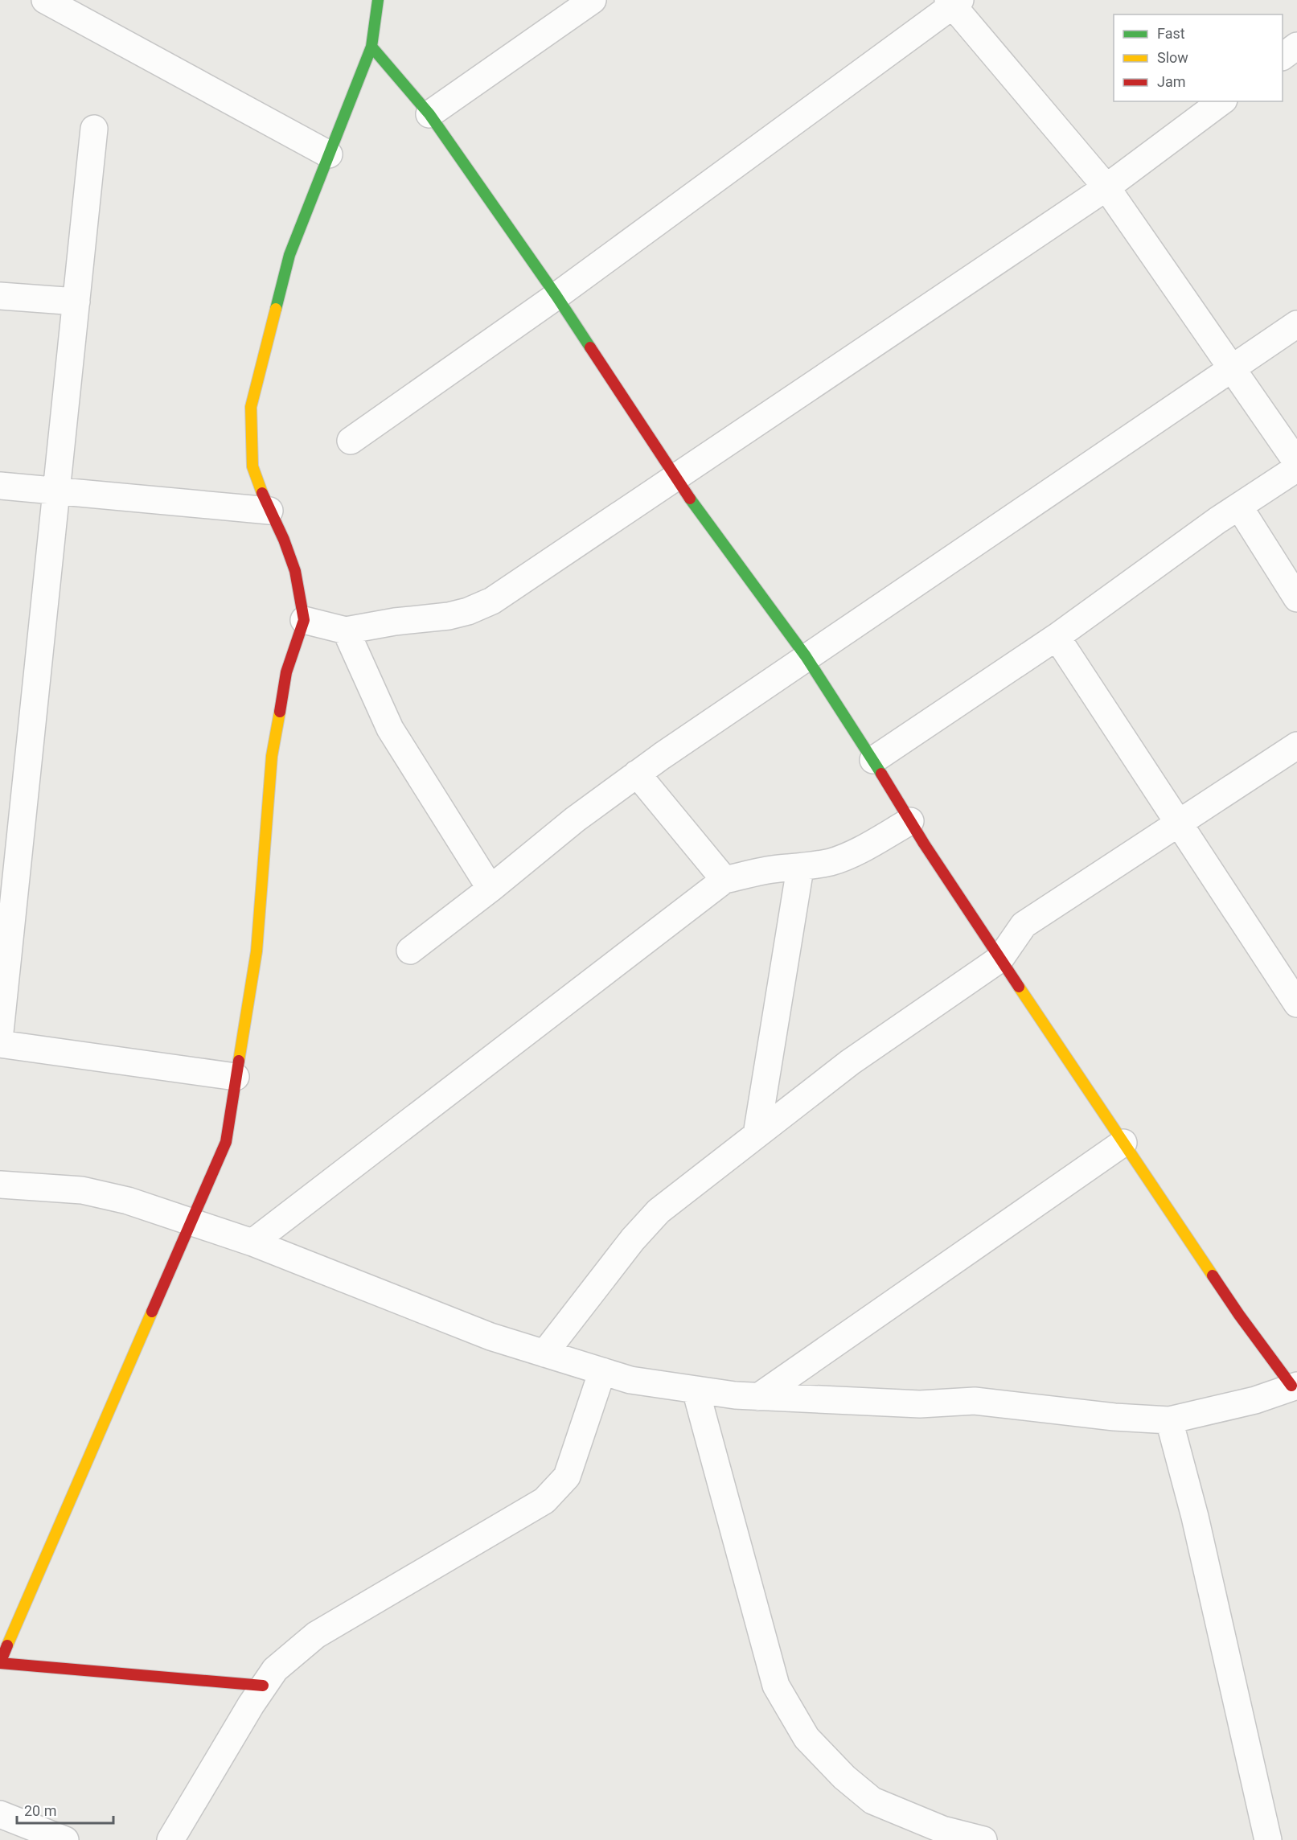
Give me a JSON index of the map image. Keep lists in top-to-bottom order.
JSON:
{
  "legend": ["Fast", "Slow", "Jam"],
  "scale_bar": "20 m"
}
